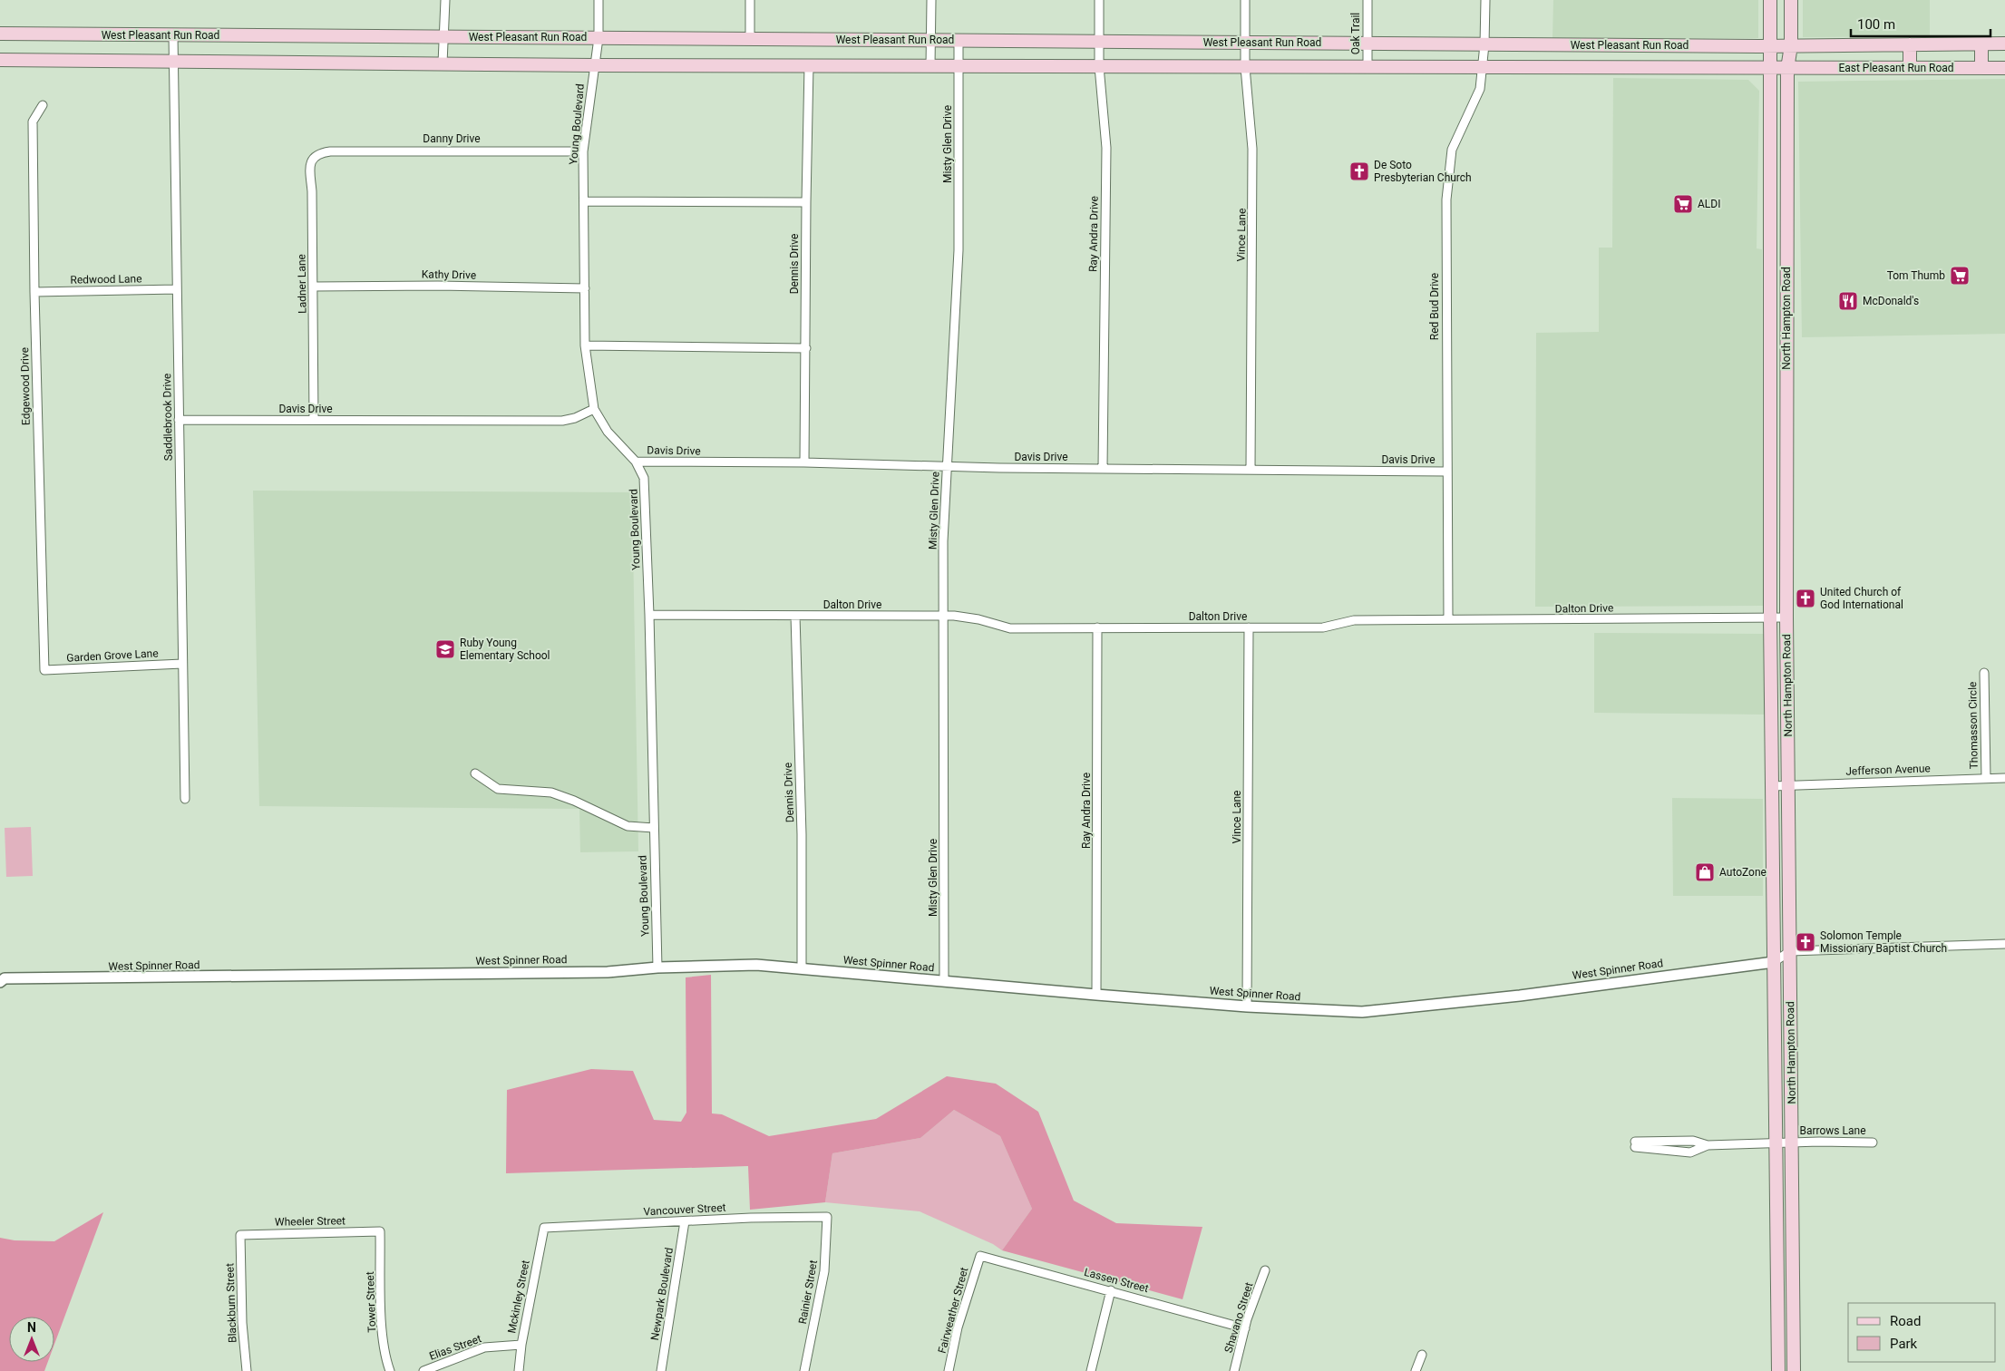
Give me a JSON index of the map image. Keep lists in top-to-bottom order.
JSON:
{
  "streets": {
    "main road": ["West Pleasant Run Road", "East Pleasant Run Road", "North Hampton Road"],
    "street": [
      "Oak Trail",
      "Young Boulevard",
      "Danny Drive",
      "Misty Glen Drive",
      "Ray Andra Drive",
      "Vince Lane",
      "Dennis Drive",
      "Kathy Drive",
      "Redwood Lane",
      "Ladner Lane",
      "Red Bud Drive",
      "Edgewood Drive",
      "Davis Drive",
      "Saddlebrook Drive",
      "Dalton Drive",
      "Garden Grove Lane",
      "Thomasson Circle",
      "Jefferson Avenue",
      "West Spinner Road",
      "Barrows Lane",
      "Vancouver Street",
      "Wheeler Street",
      "Lassen Street",
      "Rainier Street",
      "Newpark Boulevard",
      "Mckinley Street",
      "Tower Street",
      "Blackburn Street",
      "Fairweather Street",
      "Shavano Street",
      "Elias Street"
    ]
  },
  "crossings": [
    ["Oak Trail", "West Pleasant Run Road"],
    ["West Pleasant Run Road", "East Pleasant Run Road"],
    ["West Pleasant Run Road", "Young Boulevard"],
    ["West Pleasant Run Road", "Misty Glen Drive"],
    ["West Pleasant Run Road", "Ray Andra Drive"],
    ["West Pleasant Run Road", "Vince Lane"],
    ["West Pleasant Run Road", "Dennis Drive"],
    ["West Pleasant Run Road", "Red Bud Drive"],
    ["West Pleasant Run Road", "North Hampton Road"],
    ["West Pleasant Run Road", "Saddlebrook Drive"],
    ["East Pleasant Run Road", "North Hampton Road"],
    ["Young Boulevard", "Danny Drive"],
    ["Young Boulevard", "Kathy Drive"],
    ["Young Boulevard", "Davis Drive"],
    ["Young Boulevard", "Dalton Drive"],
    ["Young Boulevard", "West Spinner Road"],
    ["Danny Drive", "Ladner Lane"],
    ["Misty Glen Drive", "Davis Drive"],
    ["Misty Glen Drive", "Dalton Drive"],
    ["Misty Glen Drive", "West Spinner Road"],
    ["Ray Andra Drive", "Davis Drive"],
    ["Ray Andra Drive", "Dalton Drive"],
    ["Ray Andra Drive", "West Spinner Road"],
    ["Vince Lane", "Davis Drive"],
    ["Vince Lane", "Dalton Drive"],
    ["Vince Lane", "West Spinner Road"],
    ["Dennis Drive", "Davis Drive"],
    ["Dennis Drive", "Dalton Drive"],
    ["Dennis Drive", "West Spinner Road"],
    ["Kathy Drive", "Ladner Lane"],
    ["Redwood Lane", "Edgewood Drive"],
    ["Redwood Lane", "Saddlebrook Drive"],
    ["Ladner Lane", "Davis Drive"],
    ["Red Bud Drive", "Davis Drive"],
    ["Red Bud Drive", "Dalton Drive"],
    ["North Hampton Road", "Dalton Drive"],
    ["North Hampton Road", "Jefferson Avenue"],
    ["North Hampton Road", "West Spinner Road"],
    ["North Hampton Road", "Barrows Lane"],
    ["Edgewood Drive", "Garden Grove Lane"],
    ["Davis Drive", "Saddlebrook Drive"],
    ["Saddlebrook Drive", "Garden Grove Lane"],
    ["Thomasson Circle", "Jefferson Avenue"],
    ["Vancouver Street", "Rainier Street"],
    ["Vancouver Street", "Newpark Boulevard"],
    ["Vancouver Street", "Mckinley Street"],
    ["Wheeler Street", "Tower Street"],
    ["Wheeler Street", "Blackburn Street"],
    ["Lassen Street", "Fairweather Street"],
    ["Lassen Street", "Shavano Street"],
    ["Mckinley Street", "Elias Street"]
  ],
  "places": {
    "church": ["De Soto Presbyterian Church", "United Church of God International", "Solomon Temple Missionary Baptist Church"],
    "supermarket": ["ALDI", "Tom Thumb"],
    "restaurant": ["McDonald's"],
    "school or university": ["Ruby Young Elementary School"],
    "shop": ["AutoZone"]
  },
  "legend": ["Road", "Park"],
  "scale_bar": "100 m",
  "north": "top"
}
